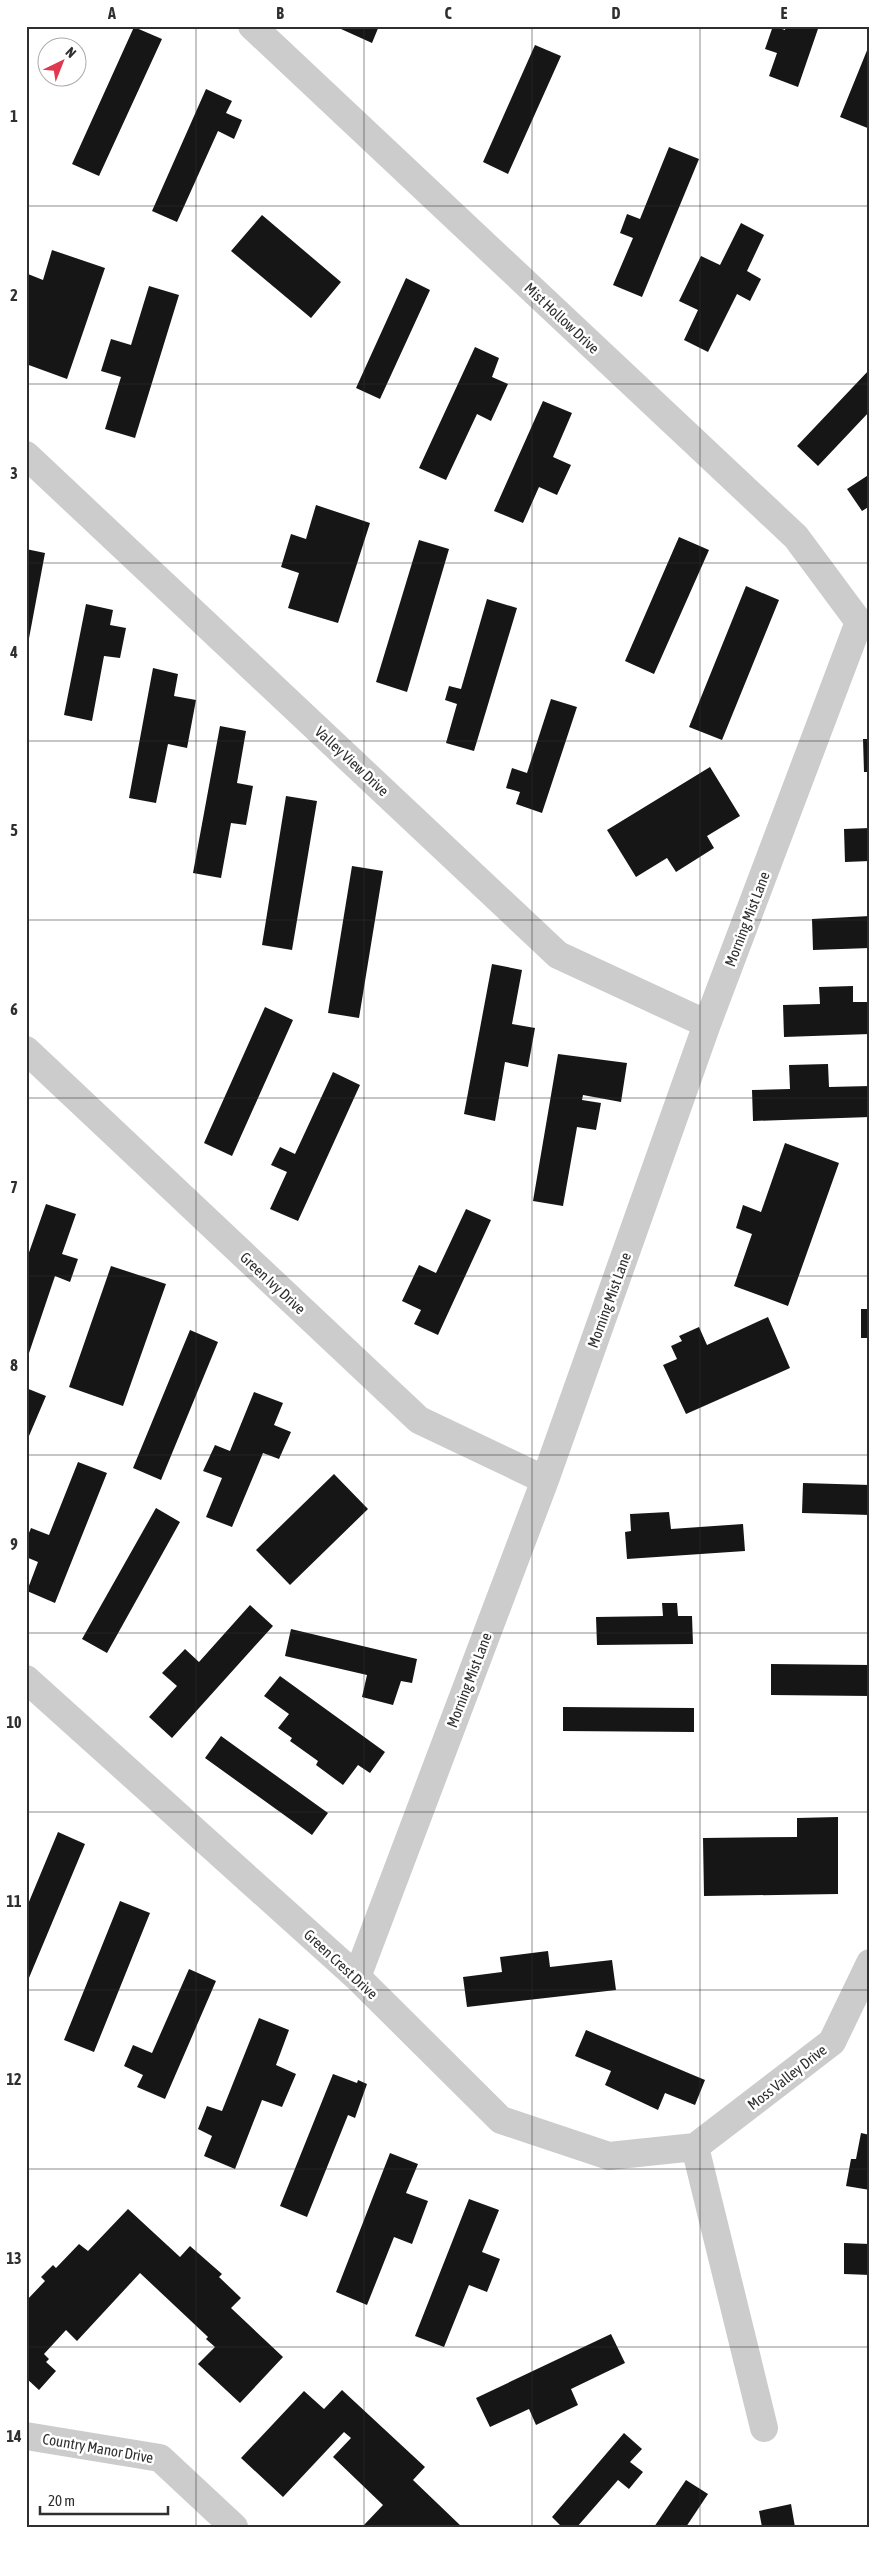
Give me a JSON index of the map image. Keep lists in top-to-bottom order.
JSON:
{
  "streets": {
    "street": [
      "Mist Hollow Drive",
      "Valley View Drive",
      "Morning Mist Lane",
      "Green Ivy Drive",
      "Green Crest Drive",
      "Moss Valley Drive",
      "Country Manor Drive"
    ]
  },
  "crossings": [
    ["Mist Hollow Drive", "Morning Mist Lane"],
    ["Valley View Drive", "Morning Mist Lane"],
    ["Morning Mist Lane", "Green Ivy Drive"],
    ["Morning Mist Lane", "Green Crest Drive"],
    ["Green Crest Drive", "Moss Valley Drive"]
  ],
  "scale_bar": "20 m",
  "north": "top right",
  "grid": {
    "columns": [
      "A",
      "B",
      "C",
      "D",
      "E"
    ],
    "rows": [
      "1",
      "2",
      "3",
      "4",
      "5",
      "6",
      "7",
      "8",
      "9",
      "10",
      "11",
      "12",
      "13",
      "14"
    ]
  }
}
